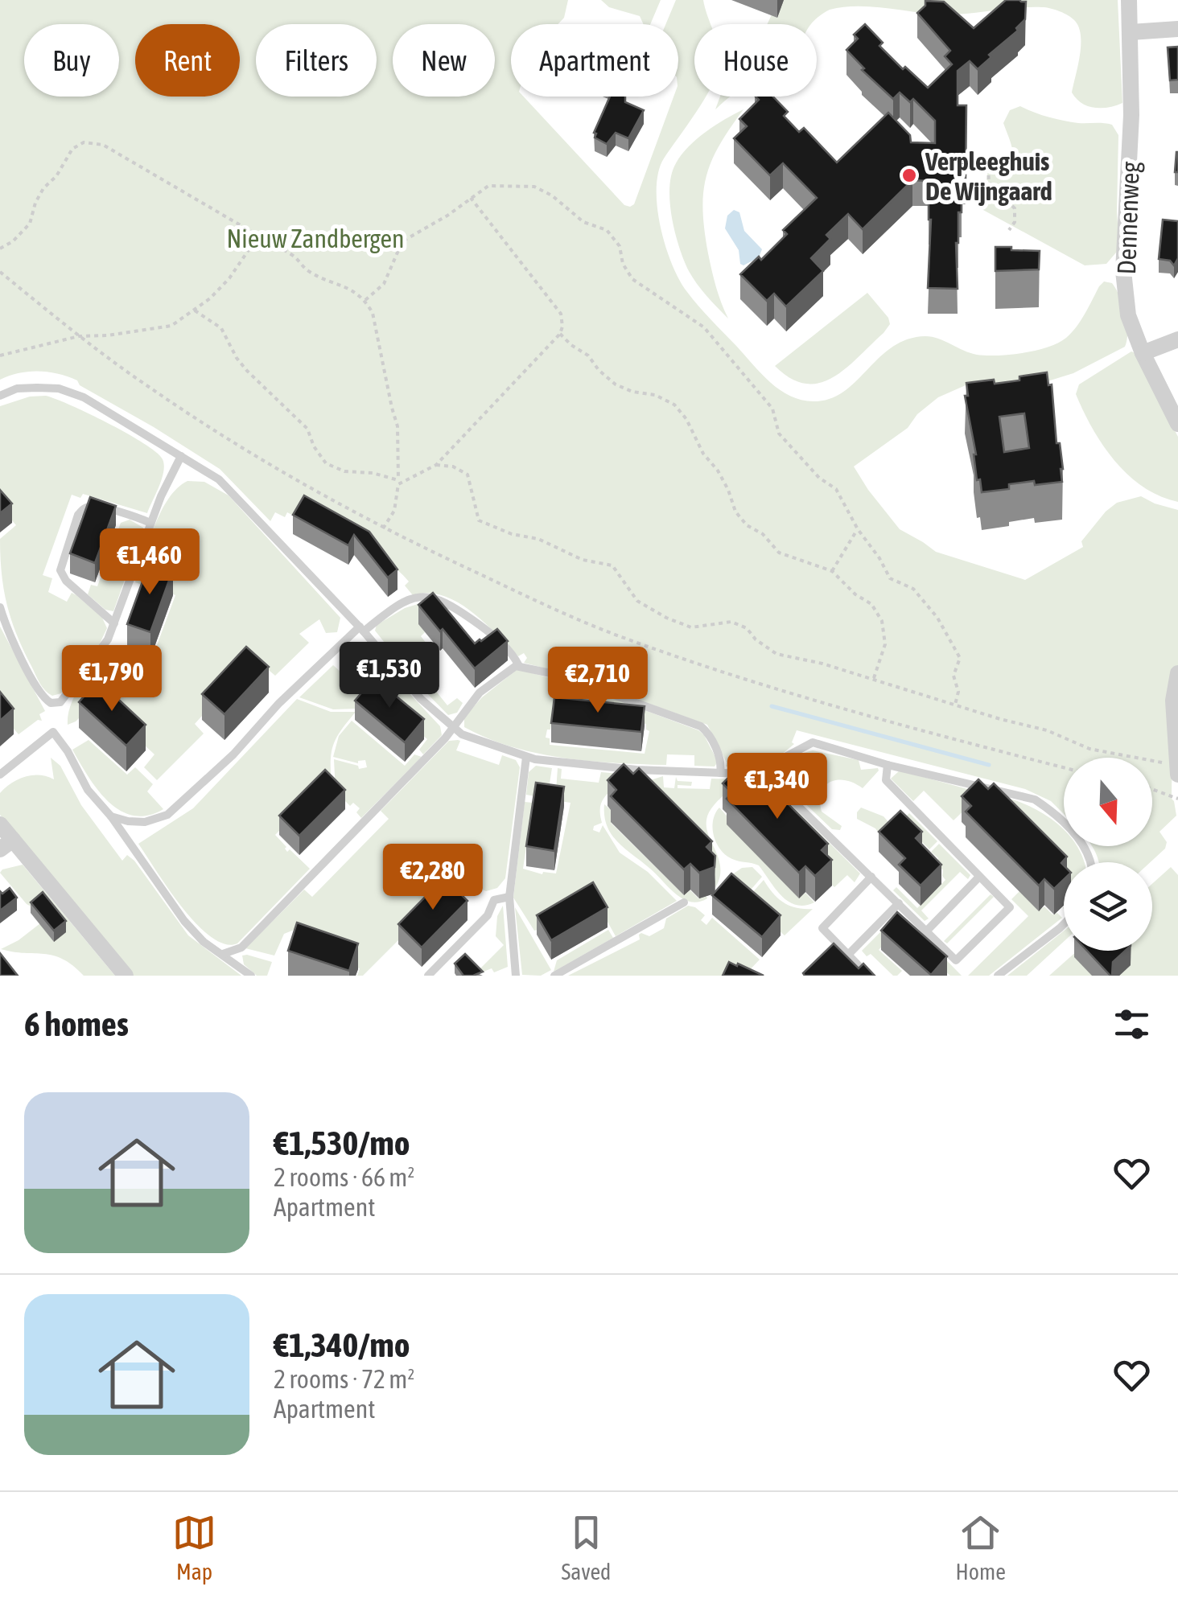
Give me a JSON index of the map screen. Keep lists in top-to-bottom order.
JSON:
{
  "streets": {
    "street": ["Dennenweg"]
  },
  "parks": ["Nieuw Zandbergen"],
  "places": ["Verpleeghuis De Wijngaard"],
  "north": "bottom",
  "page": {
    "chip": [
      "Buy",
      "Rent",
      "Filters",
      "New",
      "Apartment",
      "House"
    ],
    "price": [
      "€1,460",
      "€1,530",
      "€1,790",
      "€2,710",
      "€1,340",
      "€2,280"
    ],
    "heading": "6 homes",
    "list": [
      {
        "name": "€1,530/mo",
        "note": "2 rooms · 66 m² · Apartment"
      },
      {
        "name": "€1,340/mo",
        "note": "2 rooms · 72 m² · Apartment"
      }
    ],
    "tabs": ["Map", "Saved", "Home"]
  }
}
